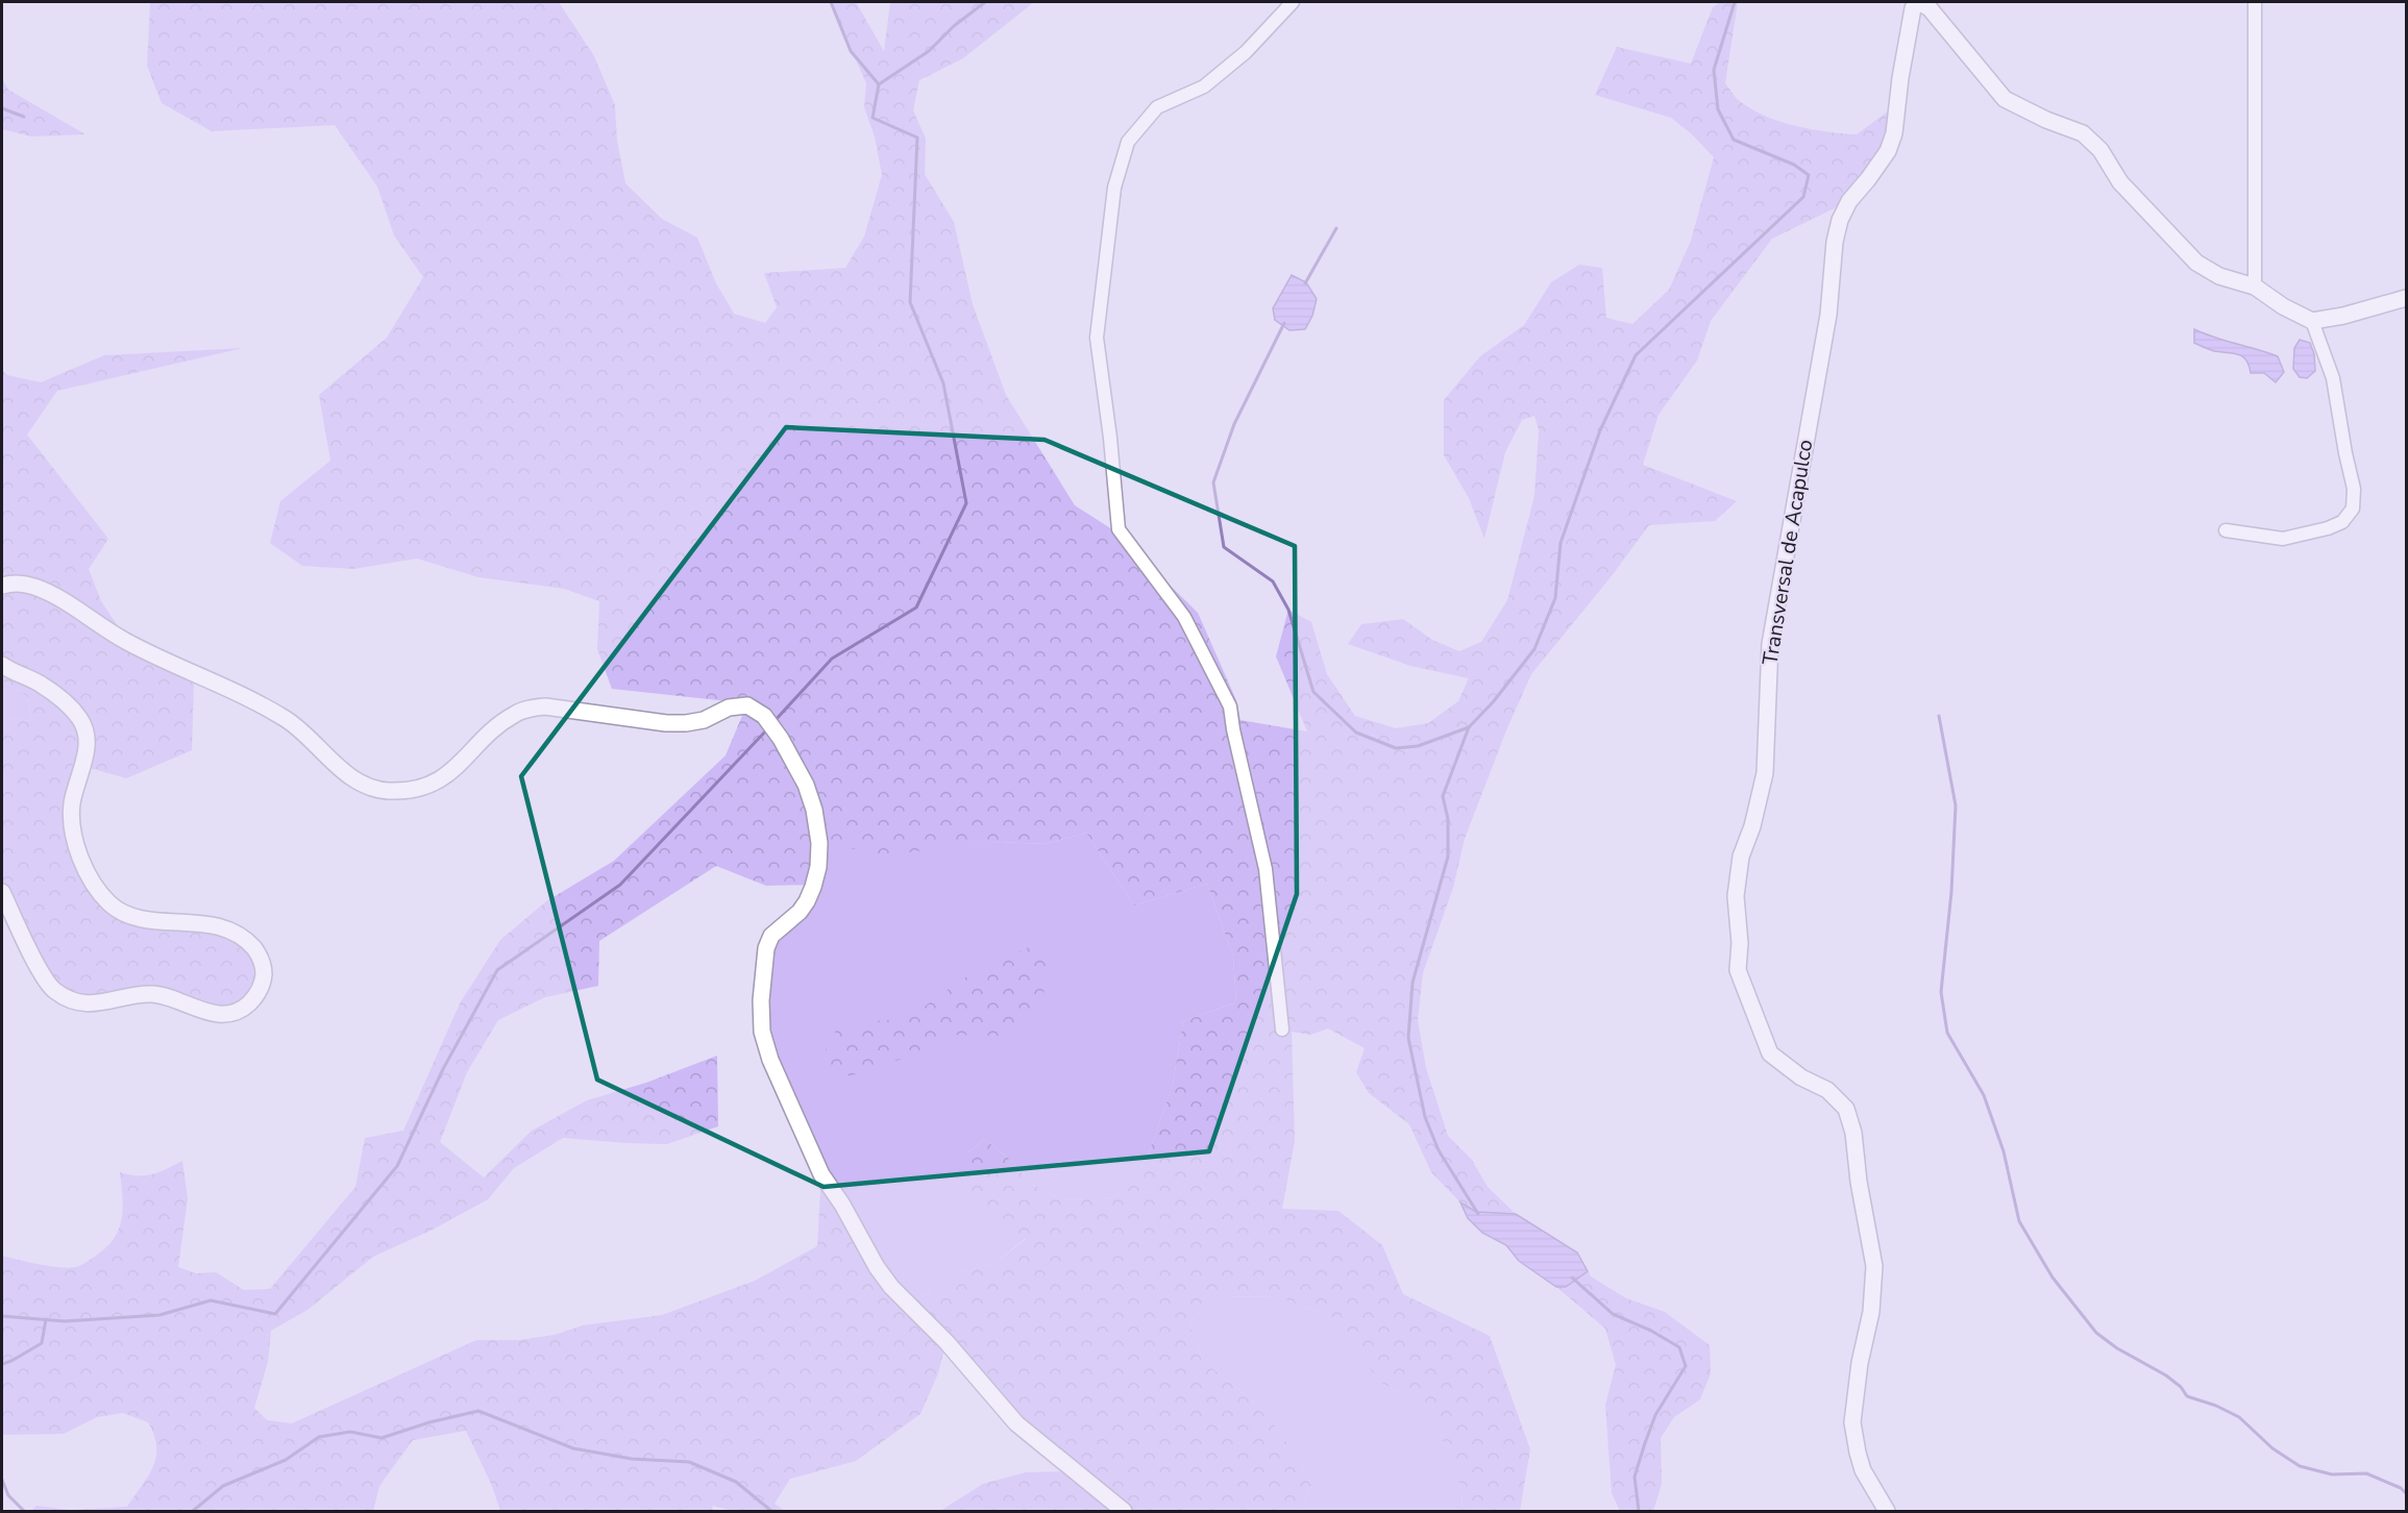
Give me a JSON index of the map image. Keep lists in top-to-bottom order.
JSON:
{
  "streets": {
    "street": ["Transversal de Acapulco"]
  }
}
